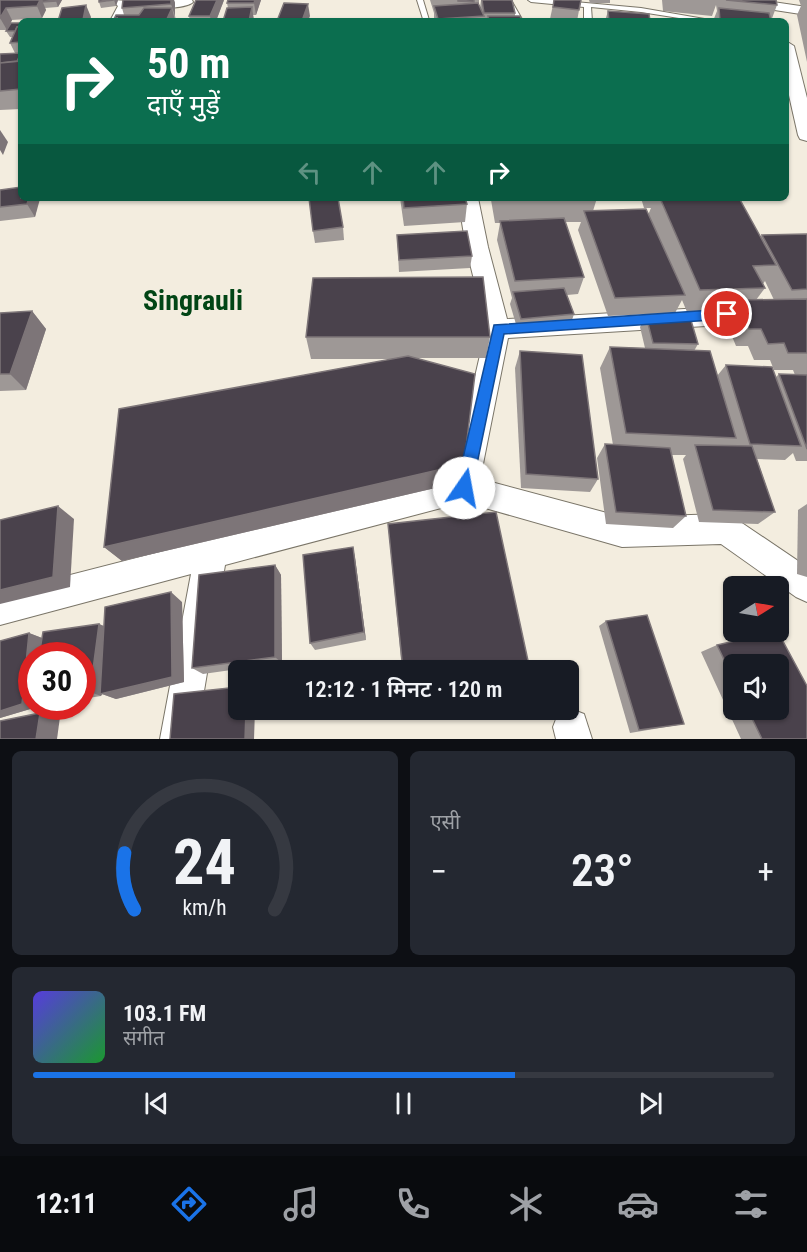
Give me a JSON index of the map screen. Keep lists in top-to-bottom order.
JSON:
{
  "districts": ["Singrauli"],
  "north": "right",
  "page": {
    "turn": ["50 m", "दाएँ मुड़ें"],
    "limit": "30",
    "trip": "12:12 · 1 मिनट · 120 m",
    "tile": "एसी",
    "heat": ["−", "23°", "+"],
    "song": ["103.1 FM", "संगीत"],
    "tabs": "12:11",
    "gauge": ["24", "km/h"]
  }
}
